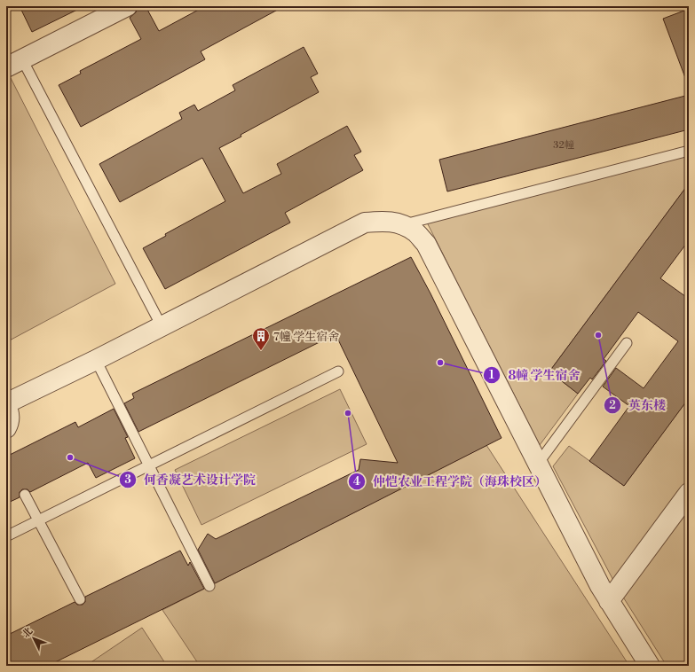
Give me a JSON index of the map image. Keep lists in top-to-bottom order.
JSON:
{
  "places": {
    "other": [
      "英东楼",
      "8幢 学生宿舍",
      "仲恺农业工程学院（海珠校区）",
      "何香凝艺术设计学院"
    ],
    "building": ["7幢 学生宿舍"]
  },
  "house_numbers": ["32幢"],
  "north": "top left"
}
